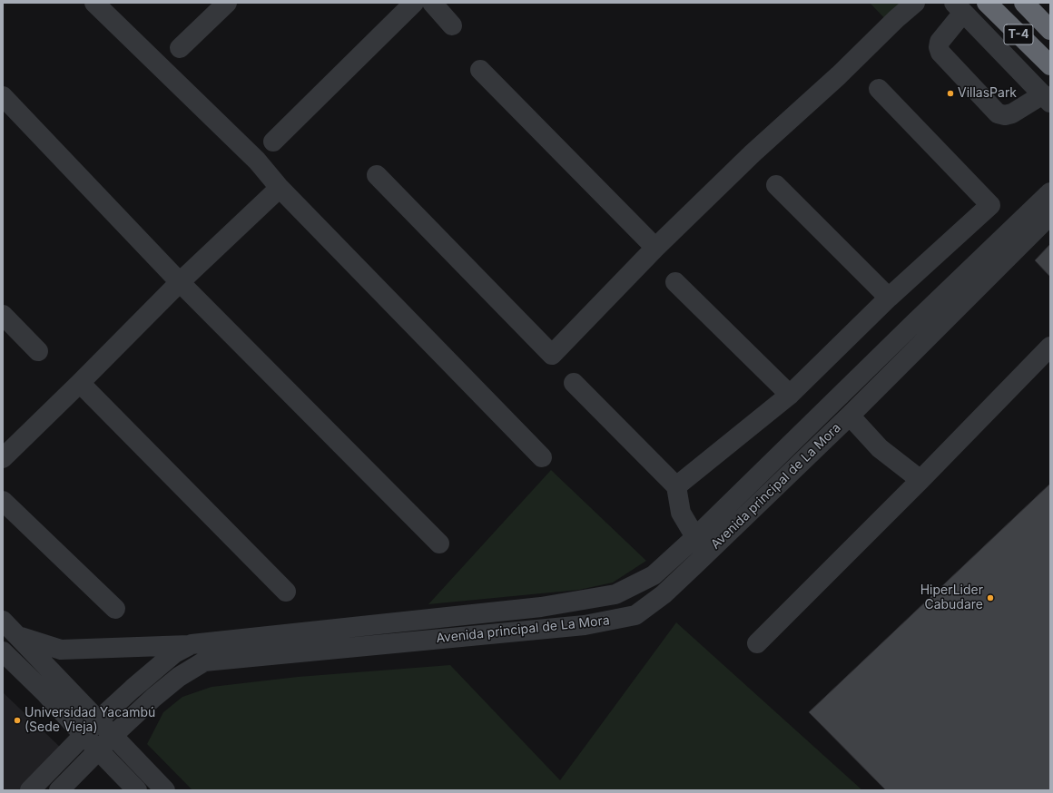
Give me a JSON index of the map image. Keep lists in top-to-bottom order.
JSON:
{
  "streets": {
    "highway": ["T-4"],
    "street": ["Avenida principal de La Mora"]
  },
  "places": ["VillasPark", "HiperLider Cabudare", "Universidad Yacambú (Sede Vieja)"]
}
